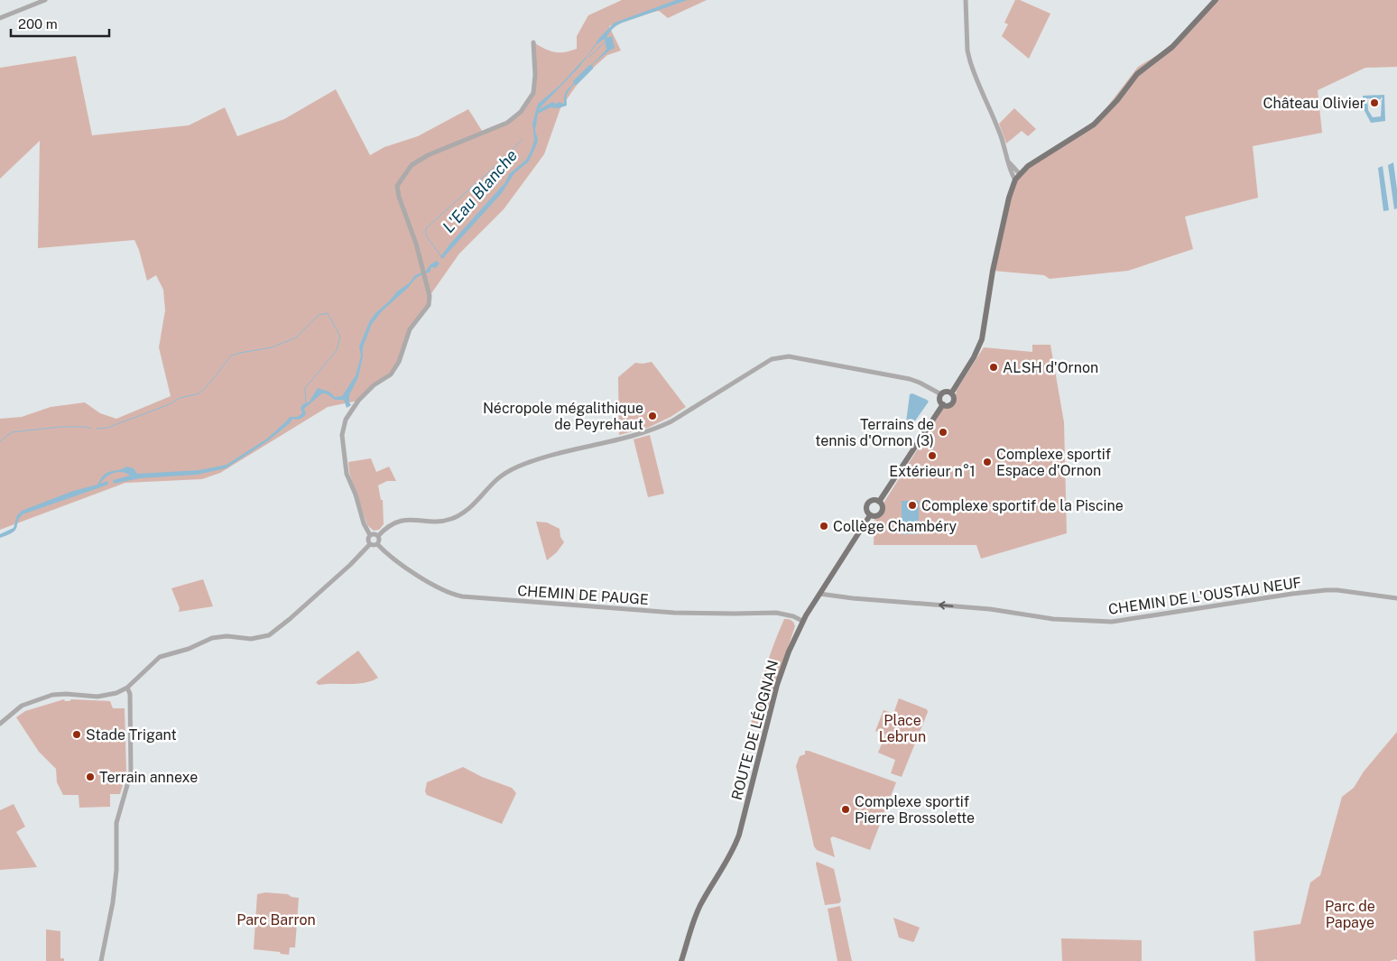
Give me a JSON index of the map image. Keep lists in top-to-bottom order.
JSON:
{
  "streets": {
    "main road": ["ROUTE DE LÉOGNAN"],
    "street": ["CHEMIN DE PAUGE", "CHEMIN DE L'OUSTAU NEUF"]
  },
  "crossings": [
    ["CHEMIN DE PAUGE", "ROUTE DE LÉOGNAN"],
    ["CHEMIN DE L'OUSTAU NEUF", "ROUTE DE LÉOGNAN"]
  ],
  "one_way": ["CHEMIN DE L'OUSTAU NEUF"],
  "water": ["L'Eau Blanche"],
  "parks": ["Place Lebrun", "Parc de Papaye", "Parc Barron"],
  "places": [
    "Château Olivier",
    "ALSH d'Ornon",
    "Nécropole mégalithique de Peyrehaut",
    "Terrains de tennis d'Ornon (3)",
    "Extérieur n°1",
    "Complexe sportif Espace d'Ornon",
    "Complexe sportif de la Piscine",
    "Collège Chambéry",
    "Stade Trigant",
    "Terrain annexe",
    "Complexe sportif Pierre Brossolette"
  ],
  "scale_bar": "200 m"
}
